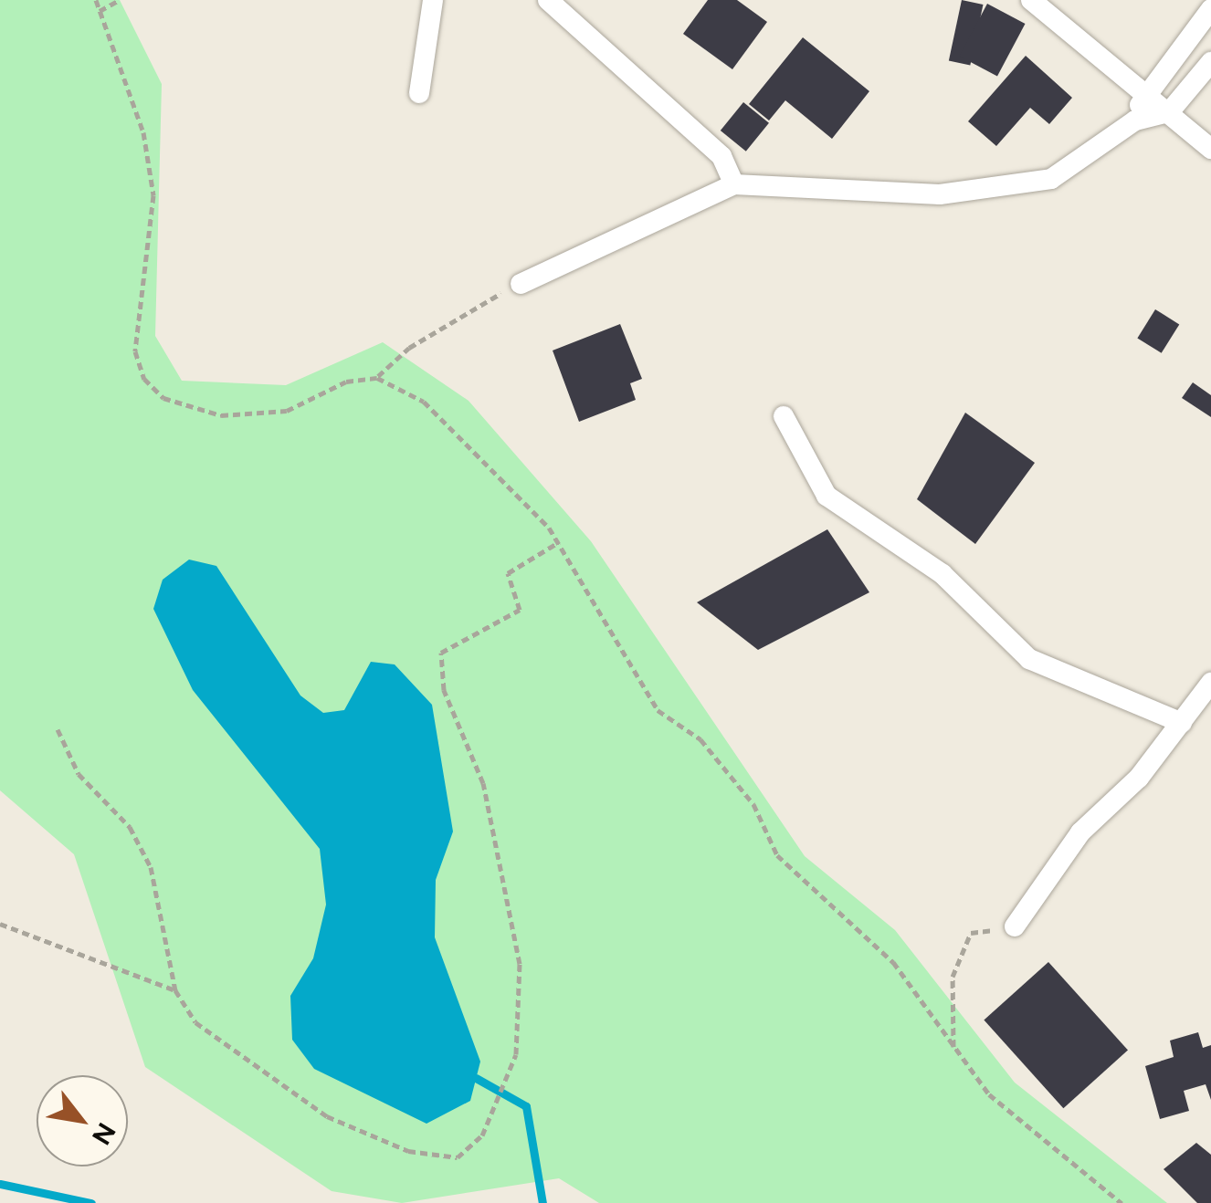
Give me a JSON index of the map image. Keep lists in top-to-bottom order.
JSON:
{
  "north": "bottom right"
}
